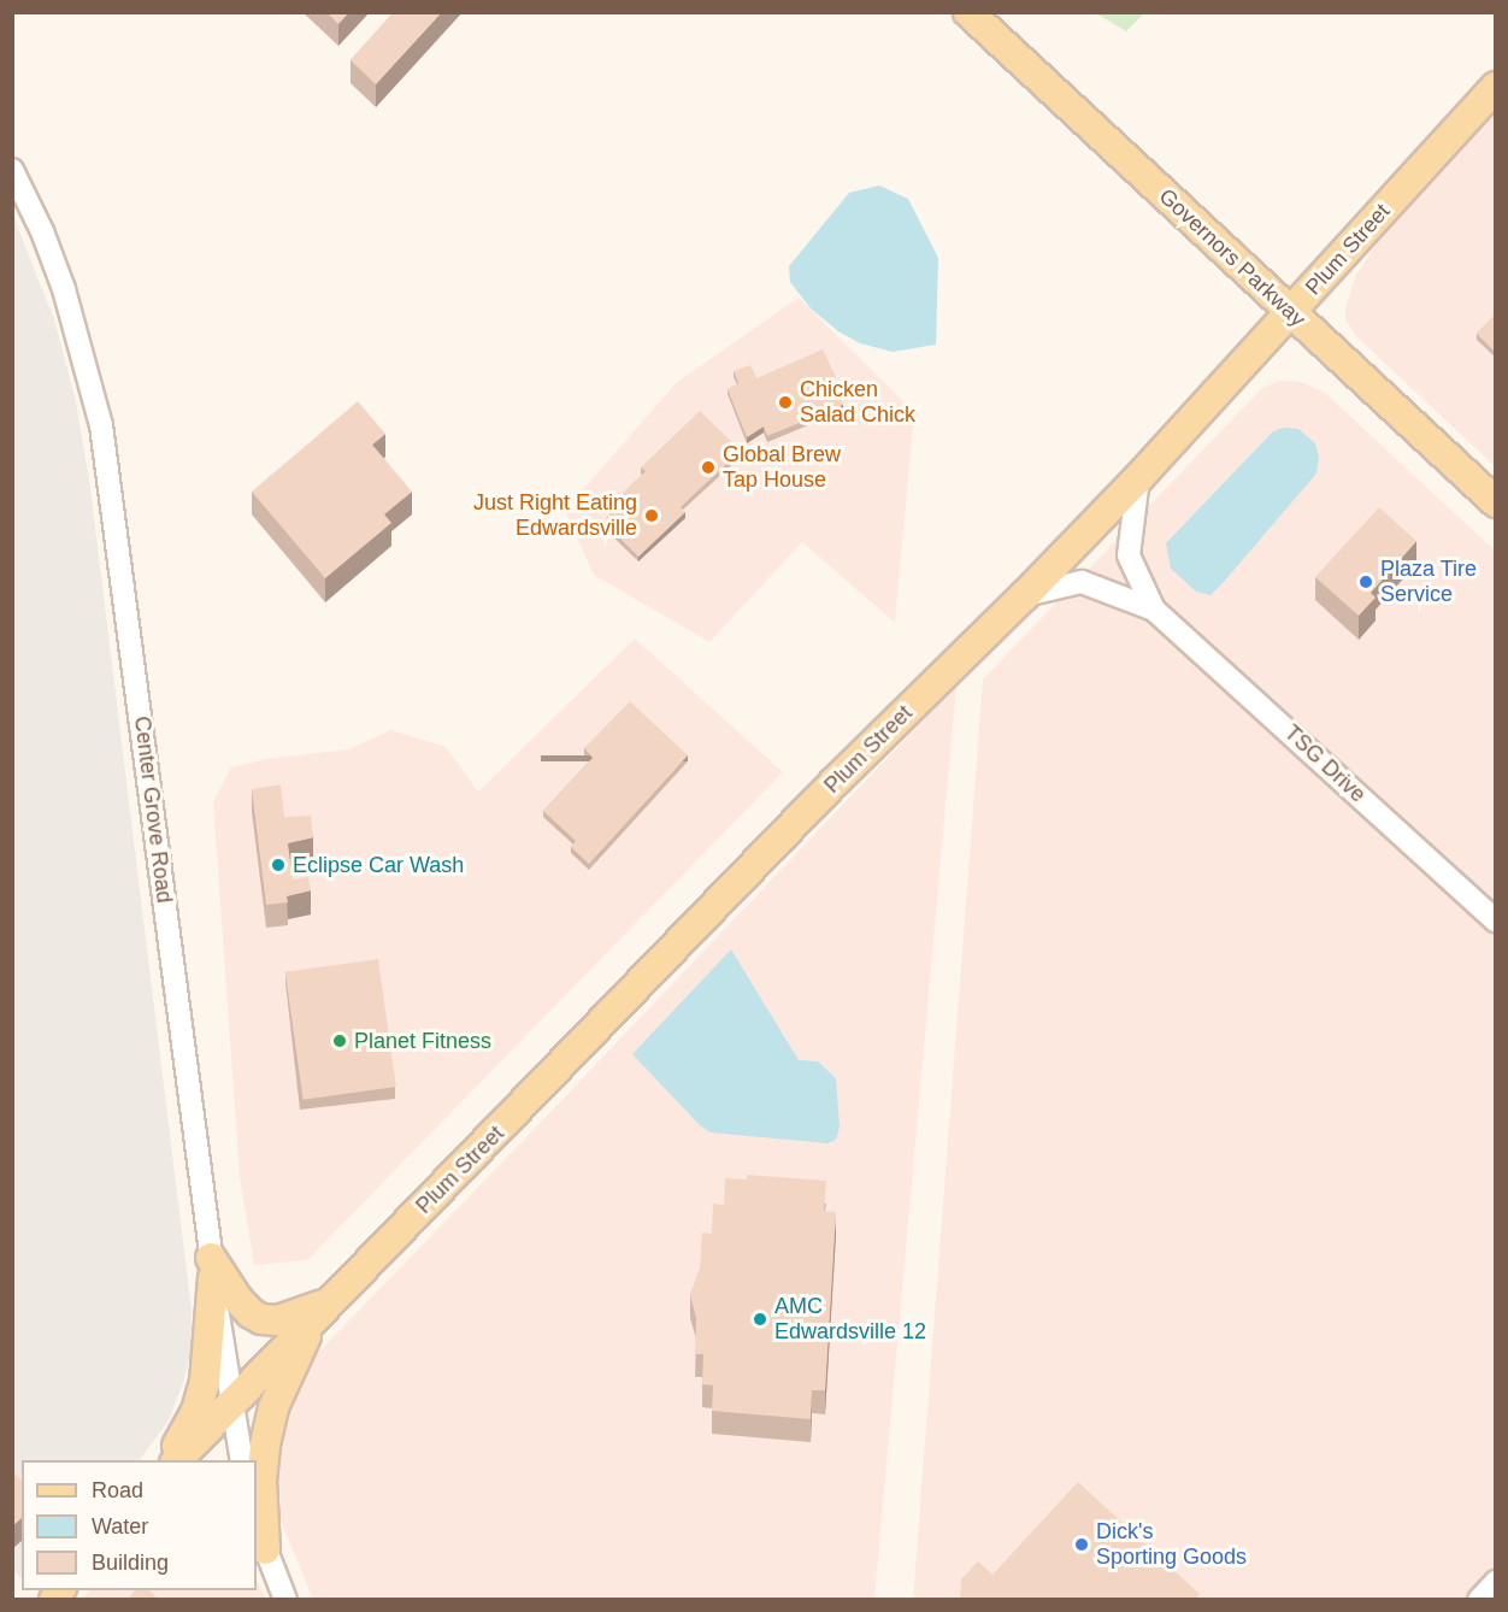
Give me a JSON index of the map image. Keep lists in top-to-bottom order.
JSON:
{
  "streets": {
    "main road": ["Plum Street", "Governors Parkway"],
    "street": ["TSG Drive", "Center Grove Road"]
  },
  "crossings": [
    ["Plum Street", "Governors Parkway"],
    ["Plum Street", "TSG Drive"],
    ["Plum Street", "Center Grove Road"]
  ],
  "places": [
    "Chicken Salad Chick",
    "Global Brew Tap House",
    "Just Right Eating Edwardsville",
    "Plaza Tire Service",
    "Eclipse Car Wash",
    "Planet Fitness",
    "AMC Edwardsville 12",
    "Dick's Sporting Goods"
  ],
  "legend": ["Road", "Water", "Building"]
}
